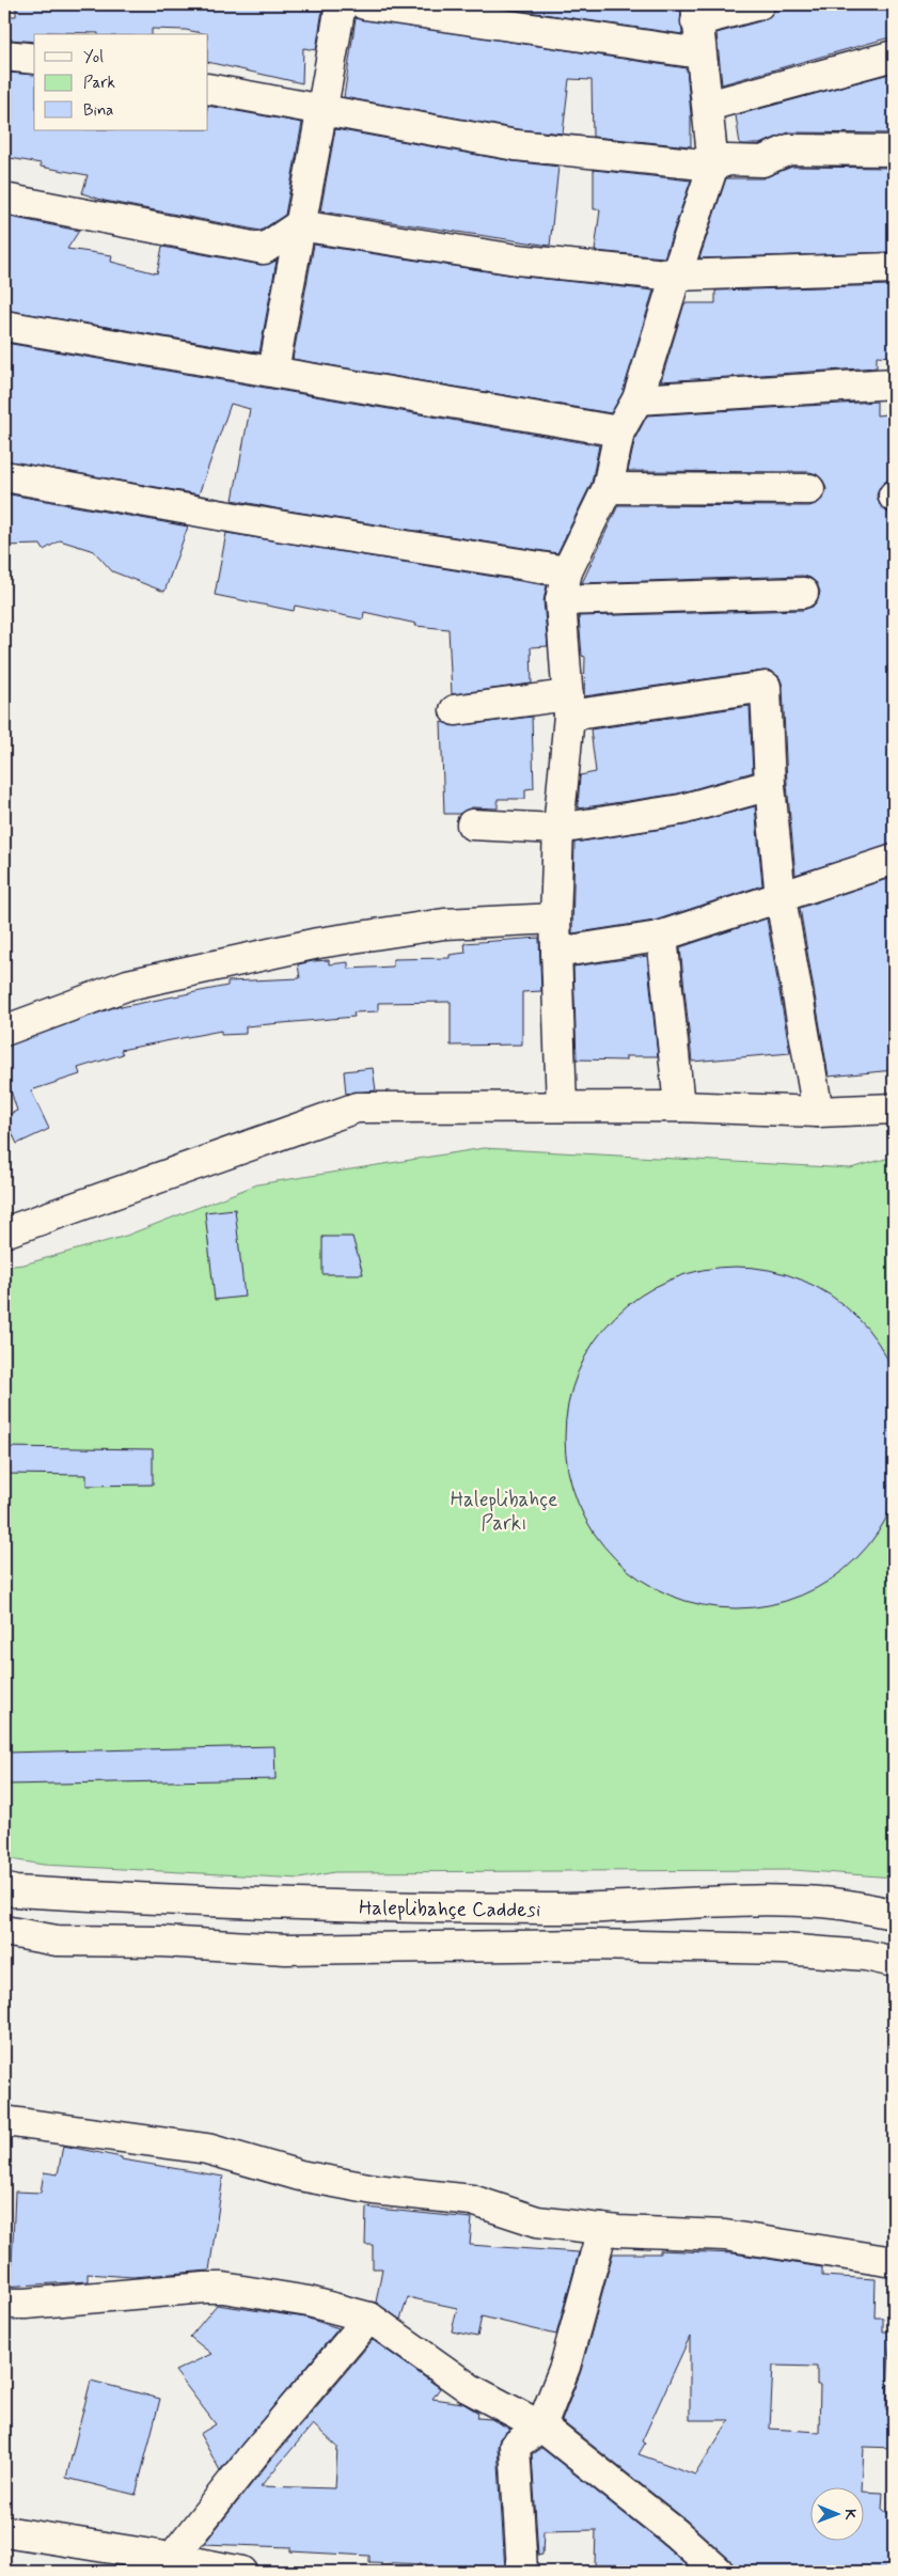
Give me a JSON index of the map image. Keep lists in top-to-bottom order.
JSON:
{
  "streets": {
    "street": ["Haleplibahçe Caddesi"]
  },
  "parks": ["Haleplibahçe Parkı"],
  "legend": ["Yol", "Park", "Bina"],
  "north": "right"
}
